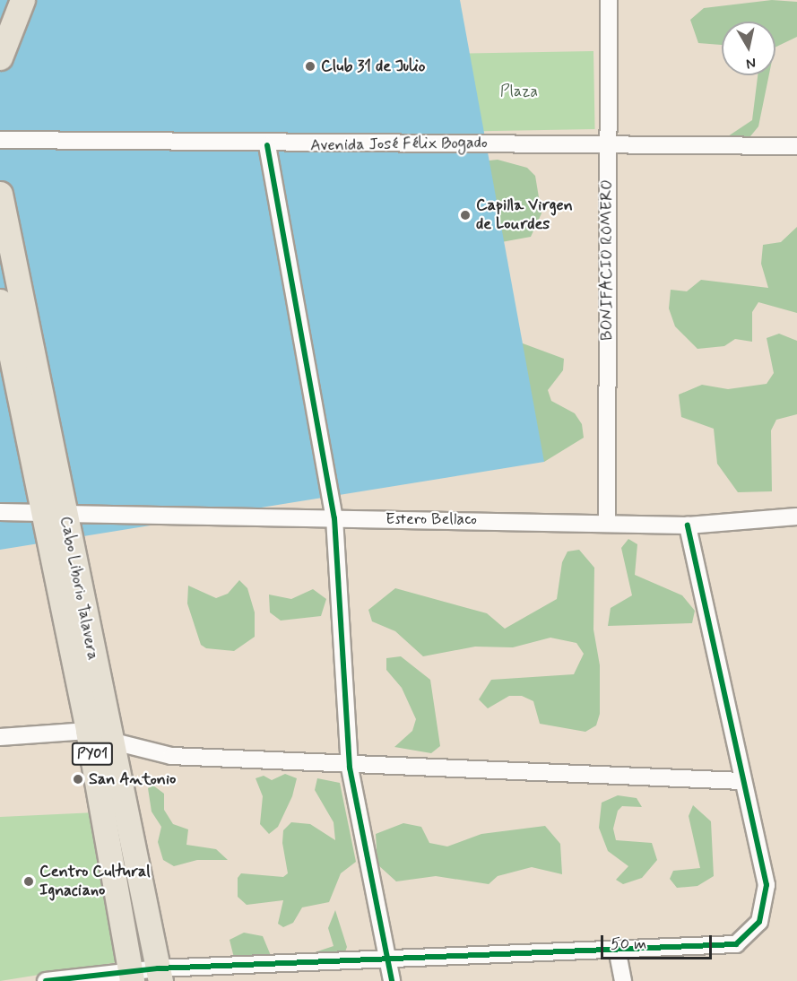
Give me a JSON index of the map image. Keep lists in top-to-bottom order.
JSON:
{
  "streets": {
    "highway": ["Cabo Liborio Talavera", "PY01"],
    "street": ["Avenida José Félix Bogado", "BONIFACIO ROMERO", "Estero Bellaco"]
  },
  "crossings": [
    ["Avenida José Félix Bogado", "BONIFACIO ROMERO"],
    ["BONIFACIO ROMERO", "Estero Bellaco"],
    ["Estero Bellaco", "Cabo Liborio Talavera"]
  ],
  "parks": ["Plaza"],
  "places": [
    "Club 31 de Julio",
    "Capilla Virgen de Lourdes",
    "San Antonio",
    "Centro Cultural Ignaciano"
  ],
  "scale_bar": "50 m",
  "north": "bottom"
}
